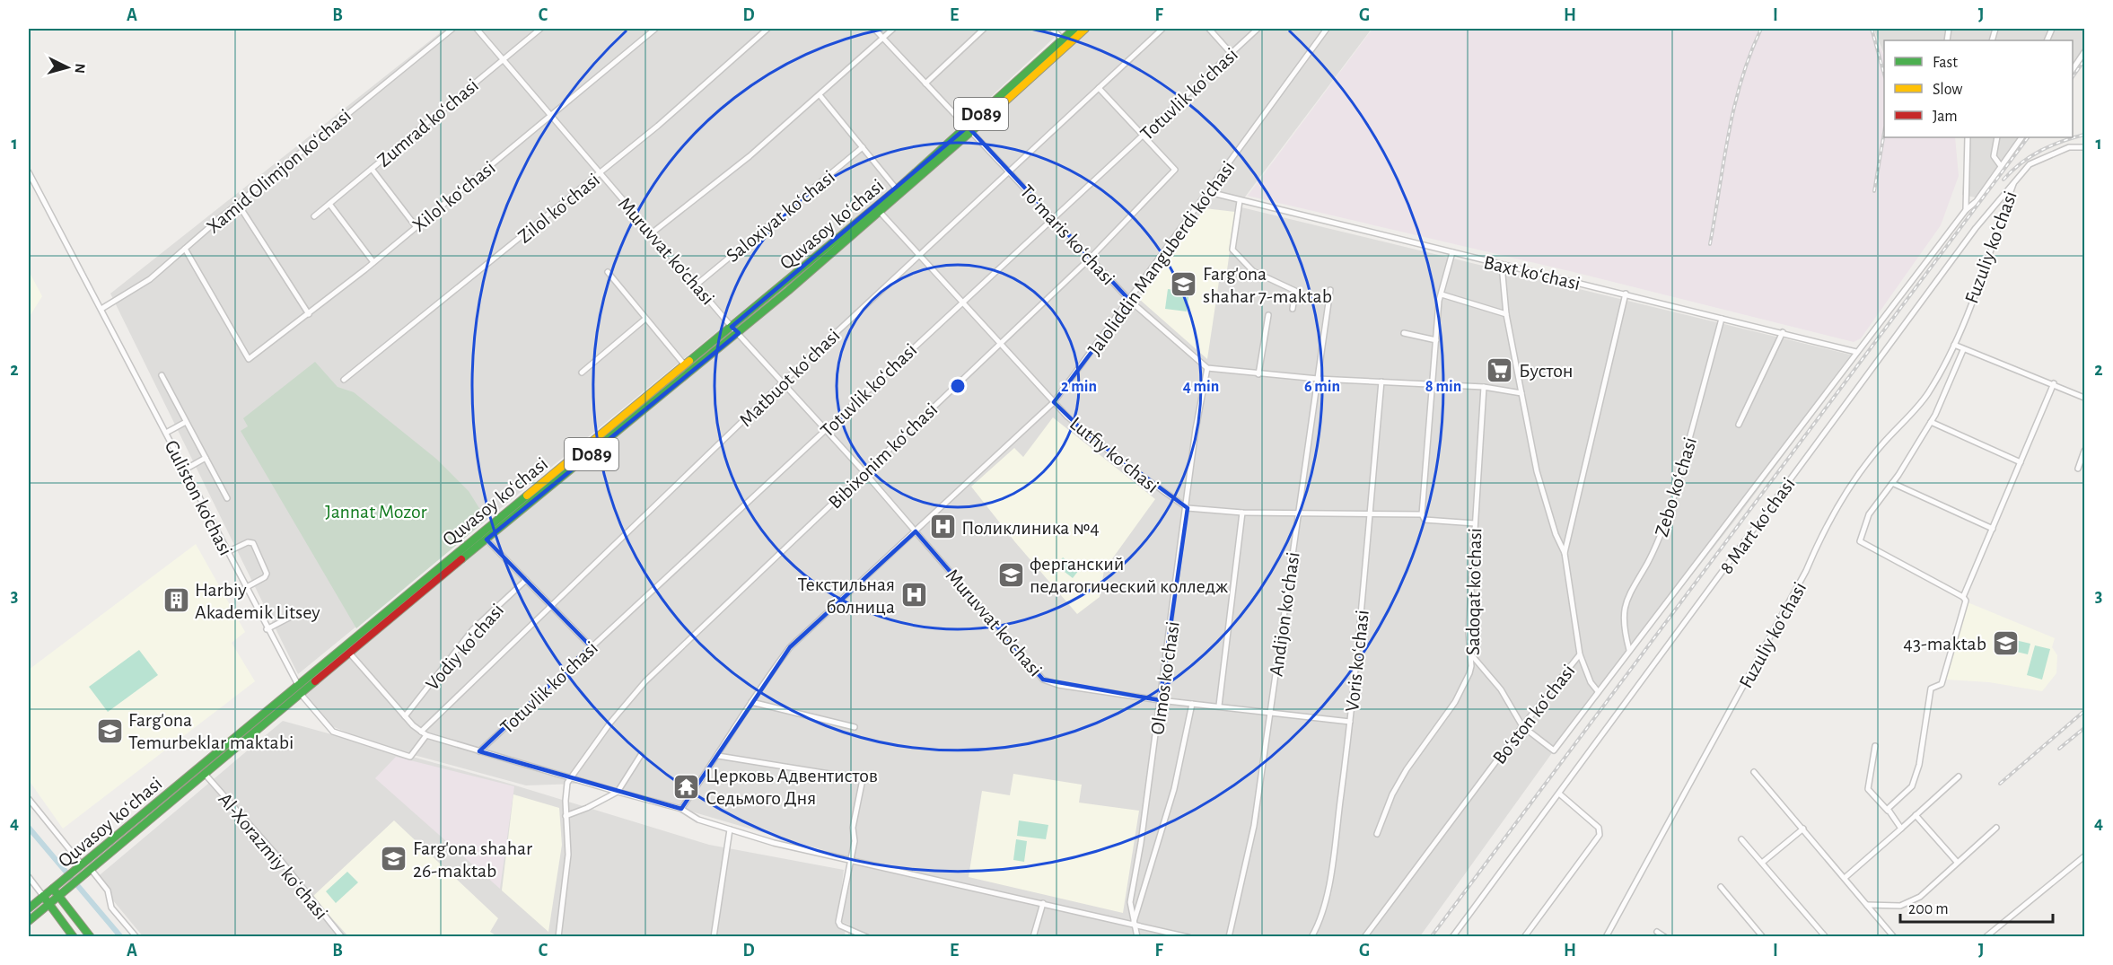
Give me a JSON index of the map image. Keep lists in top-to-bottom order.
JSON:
{
  "streets": {
    "main road": ["D089", "Quvasoy koʻchasi"],
    "street": [
      "Totuvlik koʻchasi",
      "Zumrad koʻchasi",
      "Xamid Olimjon koʻchasi",
      "Xilol koʻchasi",
      "Zilol koʻchasi",
      "Saloxiyat koʻchasi",
      "Toʻmaris koʻchasi",
      "Fuzuliy koʻchasi",
      "Muruvvat ko'chasi",
      "Jaloliddin Manguberdi ko'chasi",
      "Baxt koʻchasi",
      "Matbuot koʻchasi",
      "Lutfiy koʻchasi",
      "Bibixonim koʻchasi",
      "Zebo koʻchasi",
      "Guliston ko'chasi",
      "8 Mart koʻchasi",
      "Sadoqat koʻchasi",
      "Andijon koʻchasi",
      "Vodiy koʻchasi",
      "Voris koʻchasi",
      "Olmos koʻchasi",
      "Boʻston koʻchasi",
      "Al-Xorazmiy koʻchasi"
    ]
  },
  "crossings": [
    ["Totuvlik koʻchasi", "Toʻmaris koʻchasi"],
    ["Totuvlik koʻchasi", "Muruvvat ko'chasi"],
    ["Totuvlik koʻchasi", "Lutfiy koʻchasi"],
    ["Totuvlik koʻchasi", "Bibixonim koʻchasi"],
    ["Zumrad koʻchasi", "Muruvvat ko'chasi"],
    ["Xamid Olimjon koʻchasi", "Xilol koʻchasi"],
    ["Xamid Olimjon koʻchasi", "Guliston ko'chasi"],
    ["Xilol koʻchasi", "Muruvvat ko'chasi"],
    ["Zilol koʻchasi", "Muruvvat ko'chasi"],
    ["Saloxiyat koʻchasi", "Muruvvat ko'chasi"],
    ["Quvasoy koʻchasi", "Toʻmaris koʻchasi"],
    ["Quvasoy koʻchasi", "Muruvvat ko'chasi"],
    ["Quvasoy koʻchasi", "Matbuot koʻchasi"],
    ["Quvasoy koʻchasi", "Lutfiy koʻchasi"],
    ["Quvasoy koʻchasi", "Guliston ko'chasi"],
    ["Quvasoy koʻchasi", "Al-Xorazmiy koʻchasi"],
    ["Toʻmaris koʻchasi", "Jaloliddin Manguberdi ko'chasi"],
    ["Toʻmaris koʻchasi", "Matbuot koʻchasi"],
    ["Toʻmaris koʻchasi", "Bibixonim koʻchasi"],
    ["Toʻmaris koʻchasi", "Olmos koʻchasi"],
    ["Fuzuliy koʻchasi", "8 Mart koʻchasi"],
    ["Muruvvat ko'chasi", "Jaloliddin Manguberdi ko'chasi"],
    ["Muruvvat ko'chasi", "Matbuot koʻchasi"],
    ["Muruvvat ko'chasi", "Bibixonim koʻchasi"],
    ["Muruvvat ko'chasi", "Andijon koʻchasi"],
    ["Muruvvat ko'chasi", "Voris koʻchasi"],
    ["Muruvvat ko'chasi", "Olmos koʻchasi"],
    ["Jaloliddin Manguberdi ko'chasi", "Baxt koʻchasi"],
    ["Jaloliddin Manguberdi ko'chasi", "Lutfiy koʻchasi"],
    ["Baxt koʻchasi", "Zebo koʻchasi"],
    ["Baxt koʻchasi", "Boʻston koʻchasi"],
    ["Matbuot koʻchasi", "Lutfiy koʻchasi"],
    ["Lutfiy koʻchasi", "Bibixonim koʻchasi"],
    ["Lutfiy koʻchasi", "Olmos koʻchasi"]
  ],
  "parks": ["Jannat Mozor"],
  "places": {
    "school or university": [
      "Farg'ona shahar 7-maktab",
      "ферганский педагогический колледж",
      "43-maktab",
      "Farg'ona Temurbeklar maktabi",
      "Farg'ona shahar 26-maktab"
    ],
    "supermarket": ["Бустон"],
    "hospital": ["Поликлиника №4", "Текстильная болница"],
    "building": ["Harbiy Akademik Litsey"],
    "temple": ["Церковь Адвентистов Седьмого Дня"]
  },
  "legend": ["Fast", "Slow", "Jam"],
  "scale_bar": "200 m",
  "north": "right",
  "grid": {
    "columns": [
      "A",
      "B",
      "C",
      "D",
      "E",
      "F",
      "G",
      "H",
      "I",
      "J"
    ],
    "rows": [
      "1",
      "2",
      "3",
      "4"
    ]
  },
  "rings": [
    "2 min",
    "4 min",
    "6 min",
    "8 min"
  ]
}
